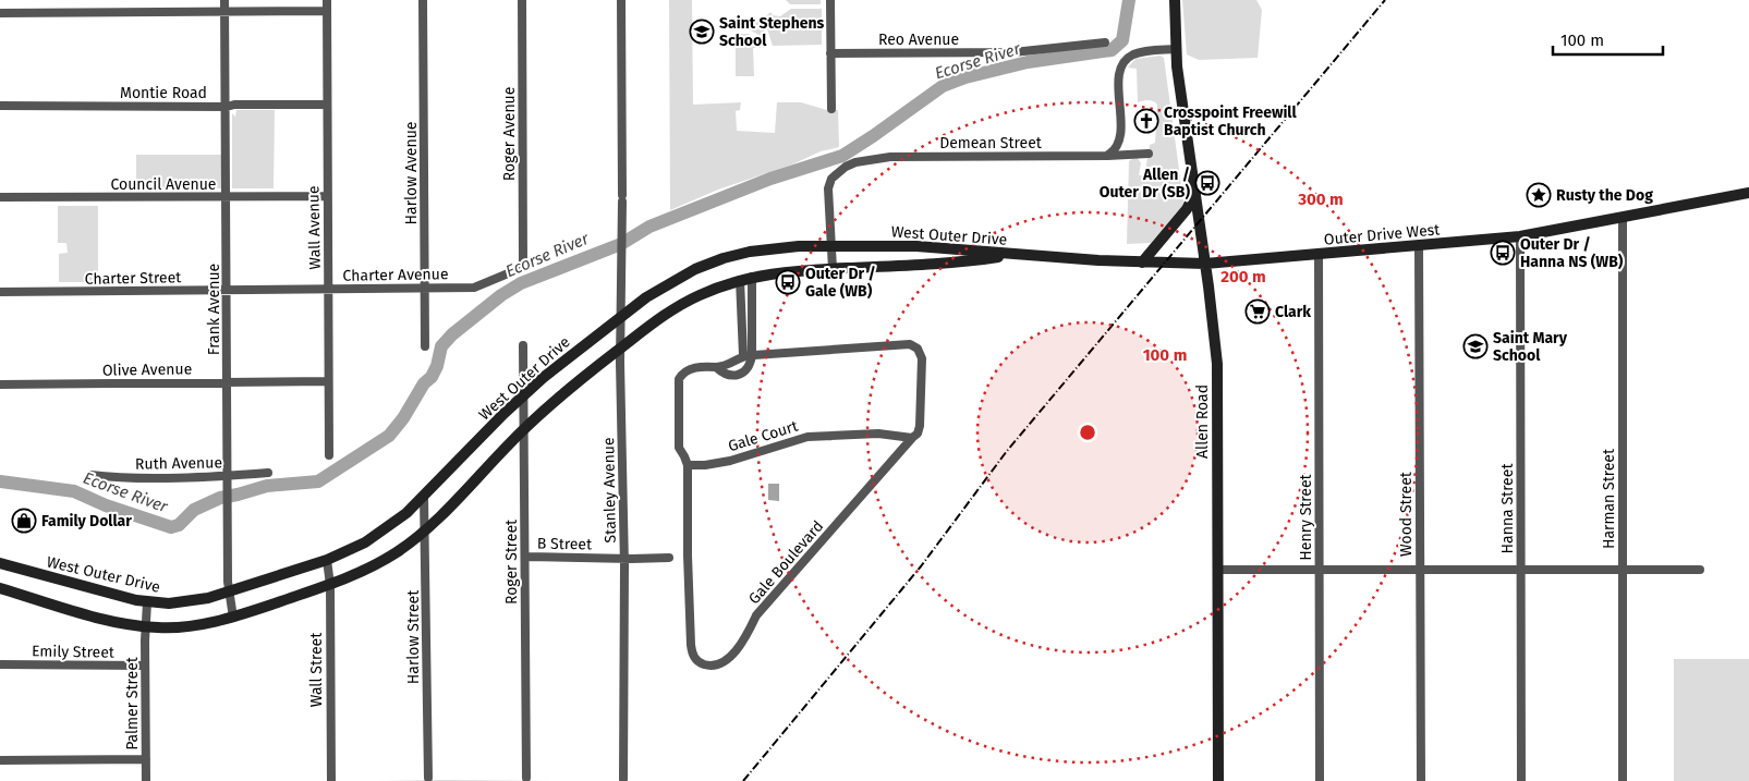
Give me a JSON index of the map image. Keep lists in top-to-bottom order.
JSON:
{
  "streets": {
    "main road": ["Outer Drive West", "West Outer Drive", "Allen Road"],
    "street": [
      "Reo Avenue",
      "Montie Road",
      "Roger Avenue",
      "Demean Street",
      "Harlow Avenue",
      "Council Avenue",
      "Wall Avenue",
      "Charter Avenue",
      "Charter Street",
      "Frank Avenue",
      "Olive Avenue",
      "Gale Court",
      "Ruth Avenue",
      "Stanley Avenue",
      "Harman Street",
      "Hanna Street",
      "Wood Street",
      "Henry Street",
      "B Street",
      "Roger Street",
      "Gale Boulevard",
      "Harlow Street",
      "Emily Street",
      "Wall Street",
      "Palmer Street"
    ]
  },
  "crossings": [
    ["Montie Road", "Wall Avenue"],
    ["Montie Road", "Frank Avenue"],
    ["Roger Avenue", "Charter Avenue"],
    ["Demean Street", "West Outer Drive"],
    ["Harlow Avenue", "Charter Avenue"],
    ["Council Avenue", "Wall Avenue"],
    ["Council Avenue", "Frank Avenue"],
    ["Wall Avenue", "Charter Avenue"],
    ["Wall Avenue", "Olive Avenue"],
    ["Outer Drive West", "West Outer Drive"],
    ["Outer Drive West", "Allen Road"],
    ["Outer Drive West", "Harman Street"],
    ["Outer Drive West", "Hanna Street"],
    ["Outer Drive West", "Wood Street"],
    ["Outer Drive West", "Henry Street"],
    ["West Outer Drive", "Frank Avenue"],
    ["West Outer Drive", "Stanley Avenue"],
    ["West Outer Drive", "Roger Street"],
    ["West Outer Drive", "Harlow Street"],
    ["West Outer Drive", "Wall Street"],
    ["West Outer Drive", "Palmer Street"],
    ["Charter Avenue", "Charter Street"],
    ["Charter Street", "Frank Avenue"],
    ["Frank Avenue", "Olive Avenue"],
    ["Frank Avenue", "Ruth Avenue"],
    ["Gale Court", "Gale Boulevard"],
    ["Stanley Avenue", "B Street"],
    ["B Street", "Roger Street"],
    ["Emily Street", "Palmer Street"]
  ],
  "water": ["Ecorse River"],
  "places": {
    "school or university": ["Saint Stephens School", "Saint Mary School"],
    "church": ["Crosspoint Freewill Baptist Church"],
    "bus stop": ["Allen / Outer Dr (SB)", "Outer Dr / Hanna NS (WB)", "Outer Dr / Gale (WB)"],
    "place": ["Rusty the Dog"],
    "supermarket": ["Clark"],
    "shop": ["Family Dollar"]
  },
  "scale_bar": "100 m",
  "rings": ["300 m", "200 m", "100 m"]
}
